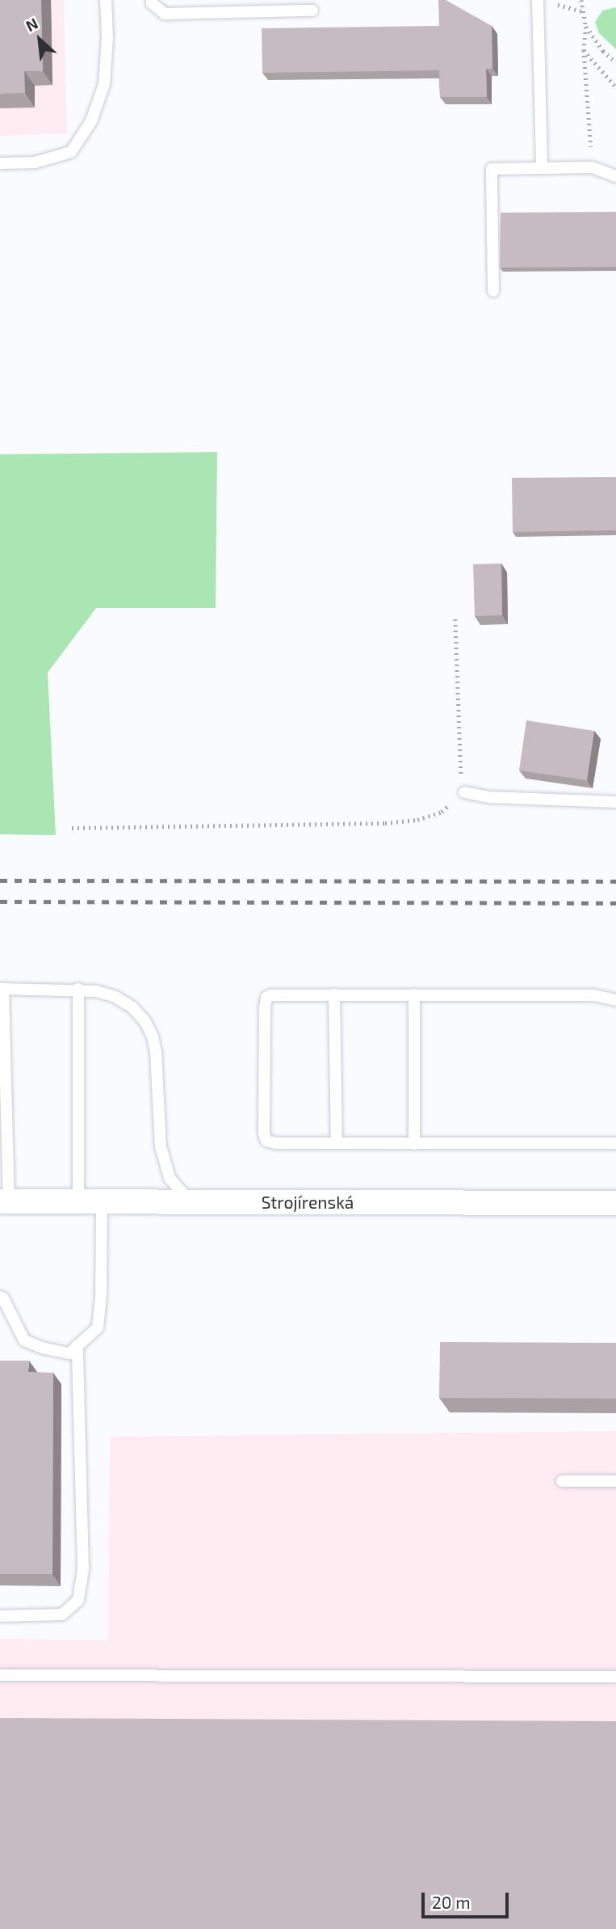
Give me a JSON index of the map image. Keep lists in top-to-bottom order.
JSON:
{
  "streets": {
    "street": ["Strojírenská"]
  },
  "scale_bar": "20 m",
  "north": "top left"
}
